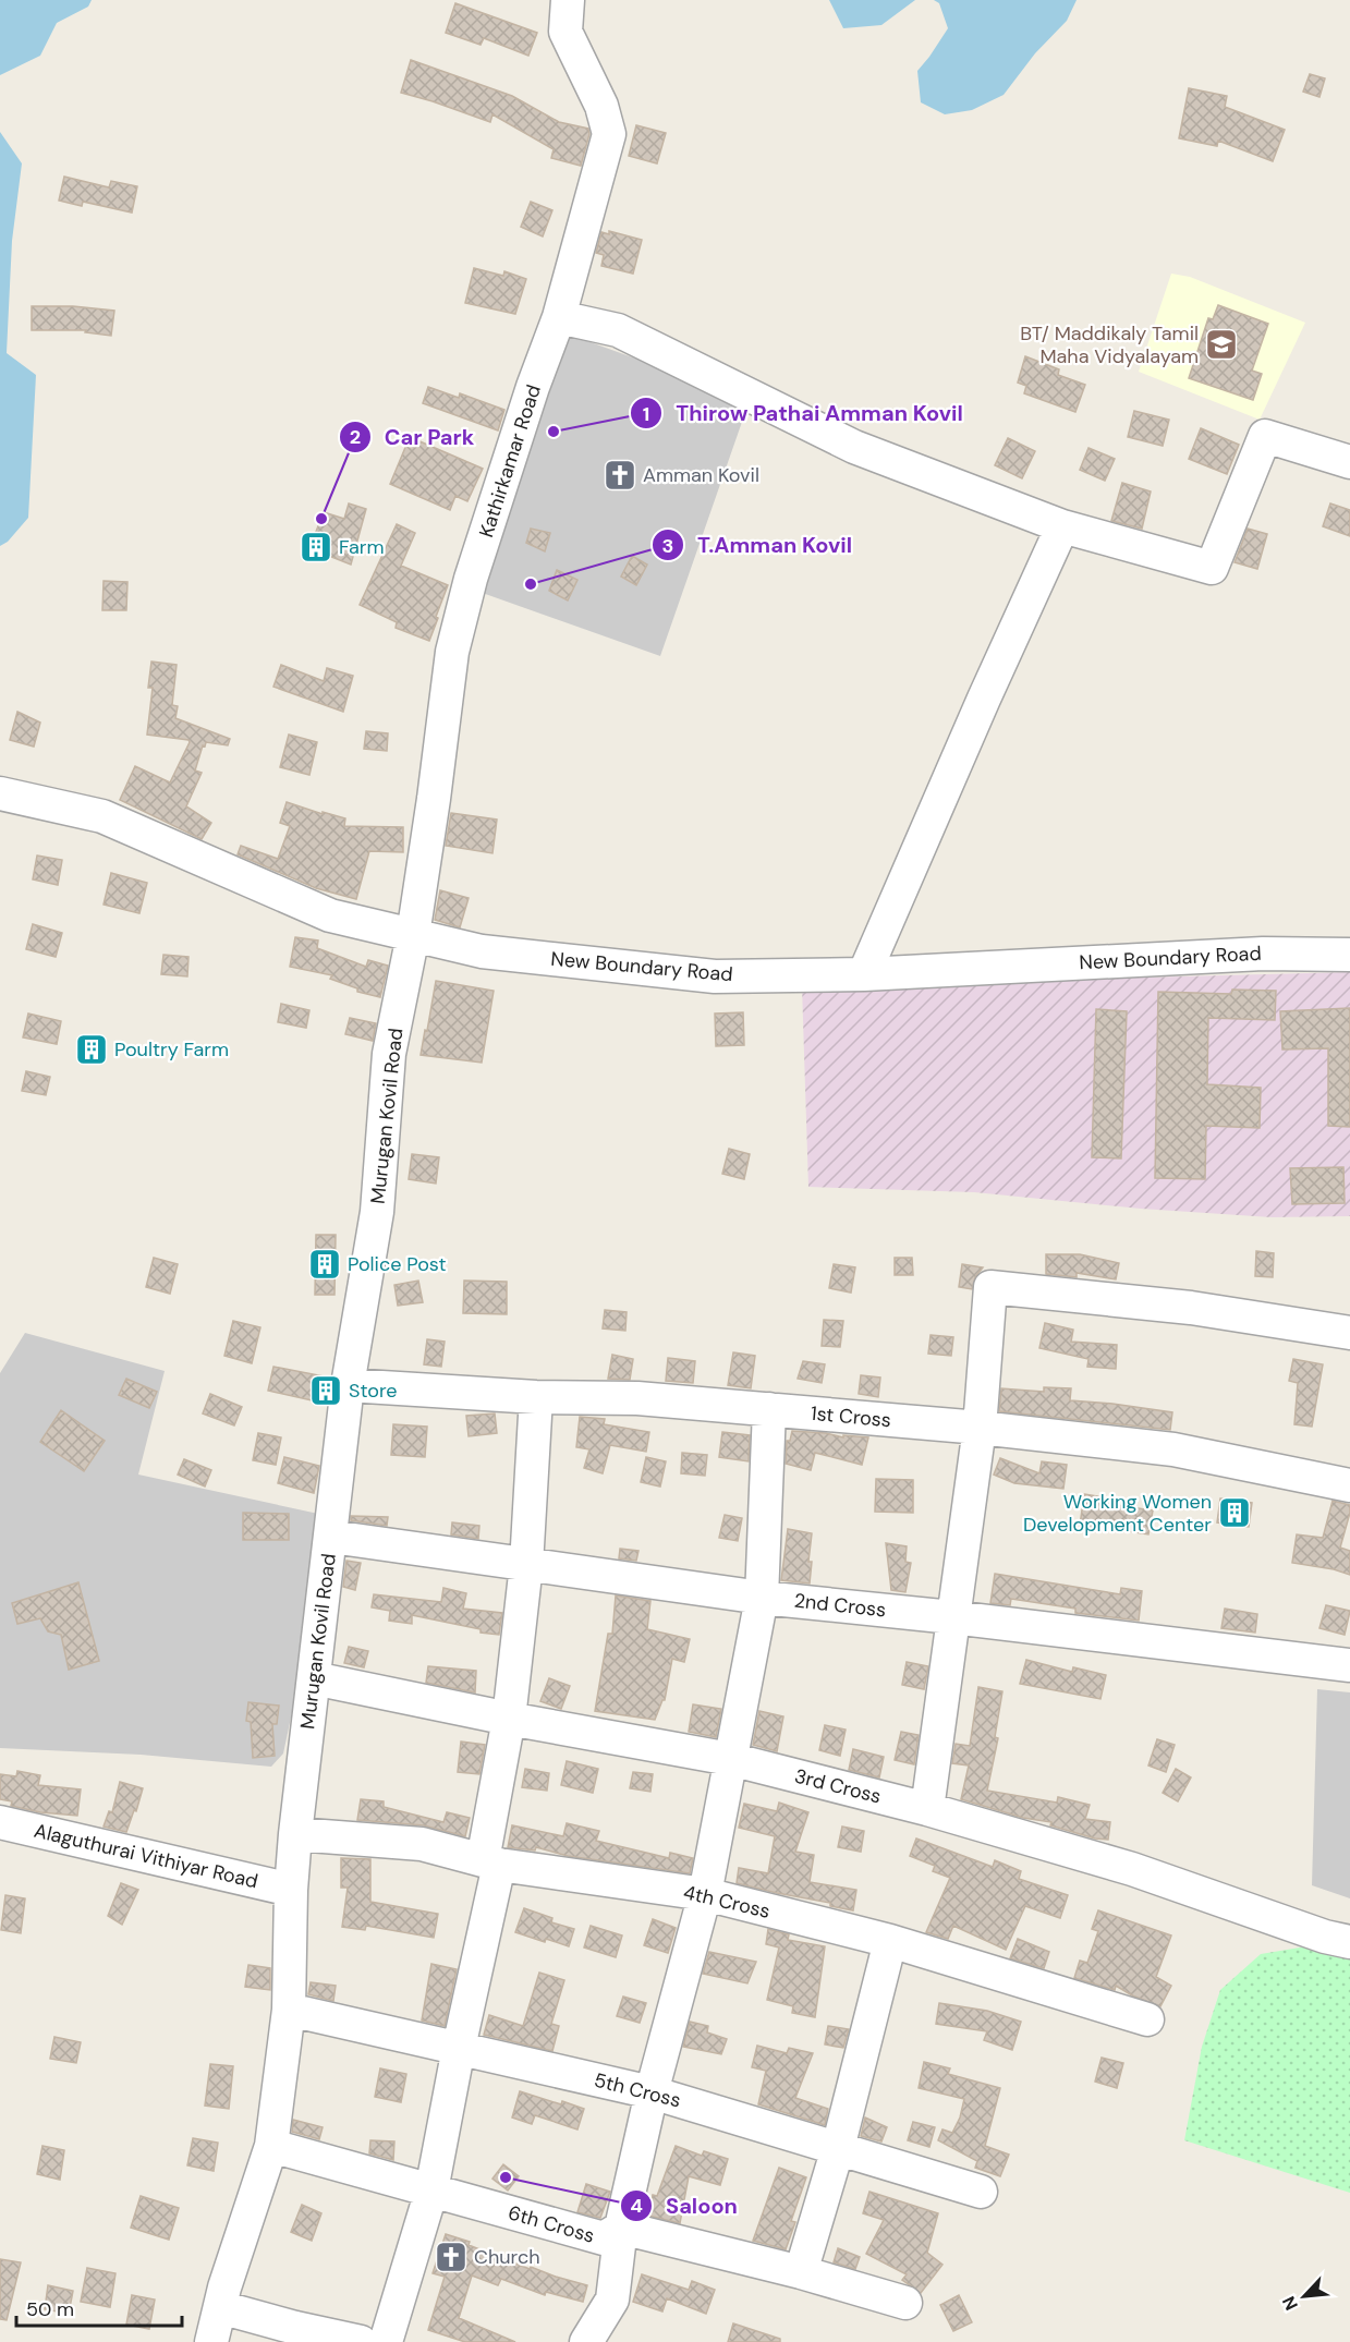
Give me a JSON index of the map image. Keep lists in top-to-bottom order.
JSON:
{
  "streets": {
    "street": [
      "Kathirkamar Road",
      "New Boundary Road",
      "Murugan Kovil Road",
      "1st Cross",
      "2nd Cross",
      "3rd Cross",
      "Alaguthurai Vithiyar Road",
      "4th Cross",
      "5th Cross",
      "6th Cross"
    ]
  },
  "crossings": [
    ["Kathirkamar Road", "New Boundary Road"],
    ["Kathirkamar Road", "Murugan Kovil Road"],
    ["New Boundary Road", "Murugan Kovil Road"],
    ["Murugan Kovil Road", "1st Cross"],
    ["Murugan Kovil Road", "2nd Cross"],
    ["Murugan Kovil Road", "3rd Cross"],
    ["Murugan Kovil Road", "Alaguthurai Vithiyar Road"],
    ["Murugan Kovil Road", "4th Cross"],
    ["Murugan Kovil Road", "5th Cross"],
    ["Murugan Kovil Road", "6th Cross"]
  ],
  "places": {
    "school or university": ["BT/ Maddikaly Tamil Maha Vidyalayam"],
    "other": [
      "Thirow Pathai Amman Kovil",
      "Car Park",
      "T.Amman Kovil",
      "Saloon"
    ],
    "church": ["Amman Kovil", "Church"],
    "building": [
      "Farm",
      "Poultry Farm",
      "Police Post",
      "Store",
      "Working Women Development Center"
    ]
  },
  "scale_bar": "50 m",
  "north": "bottom left"
}
